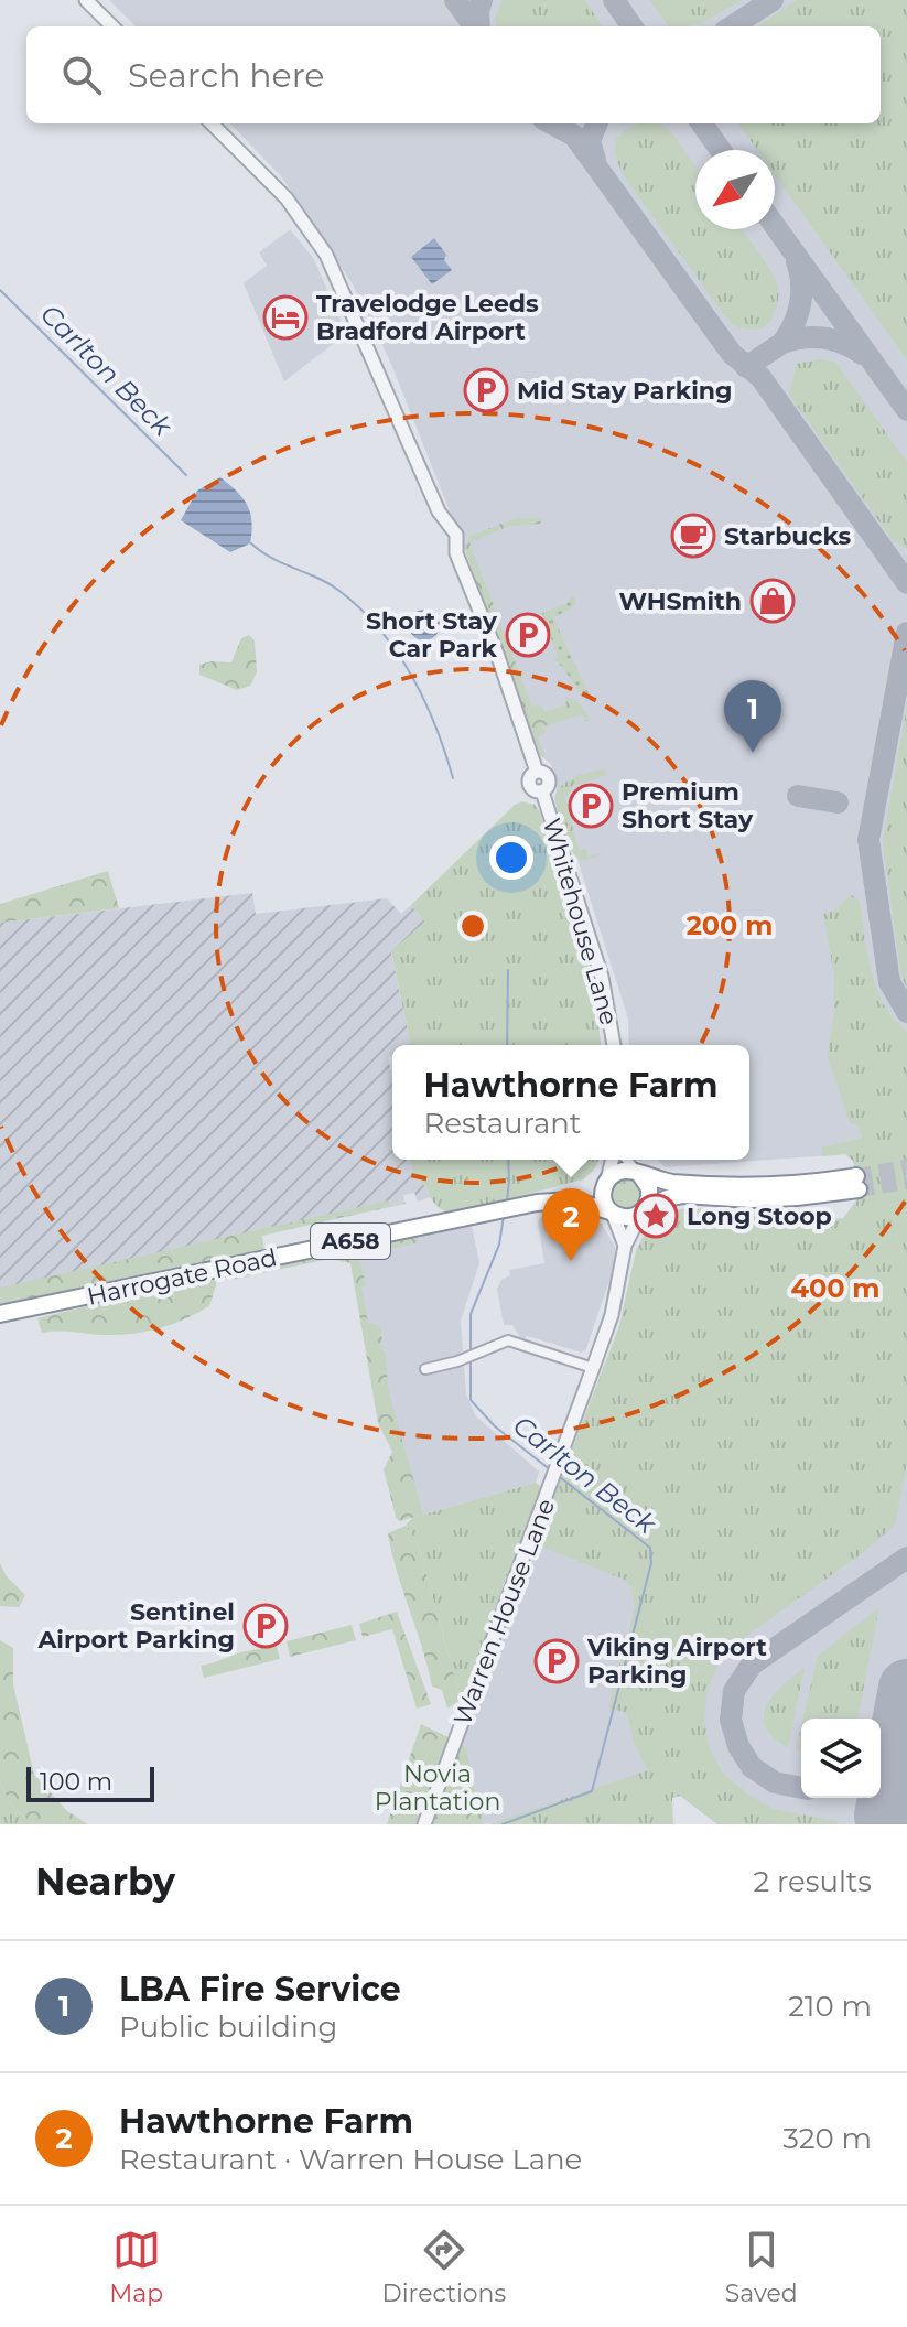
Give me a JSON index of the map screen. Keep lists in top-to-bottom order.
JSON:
{
  "streets": {
    "highway": ["A658", "Harrogate Road"],
    "street": ["Whitehouse Lane", "Warren House Lane"]
  },
  "crossings": [
    ["Harrogate Road", "Warren House Lane"]
  ],
  "water": ["Carlton Beck"],
  "parks": ["Novia Plantation"],
  "places": {
    "hotel": ["Travelodge Leeds Bradford Airport"],
    "parking": [
      "Mid Stay Parking",
      "Short Stay Car Park",
      "Premium Short Stay",
      "Sentinel Airport Parking",
      "Viking Airport Parking"
    ],
    "cafe": ["Starbucks"],
    "shop": ["WHSmith"],
    "place": ["Long Stoop"]
  },
  "scale_bar": "100 m",
  "north": "bottom left",
  "page": {
    "search": "Search here",
    "pins": ["1", "2"],
    "popup": ["Hawthorne Farm", "Restaurant"],
    "scale": "100 m",
    "heading": ["Nearby", "2 results"],
    "list": [
      {
        "mark": "1",
        "name": "LBA Fire Service",
        "note": "Public building",
        "value": "210 m"
      },
      {
        "mark": "2",
        "name": "Hawthorne Farm",
        "note": "Restaurant · Warren House Lane",
        "value": "320 m"
      }
    ],
    "nav": ["Map", "Directions", "Saved"]
  },
  "rings": ["200 m", "400 m"]
}
